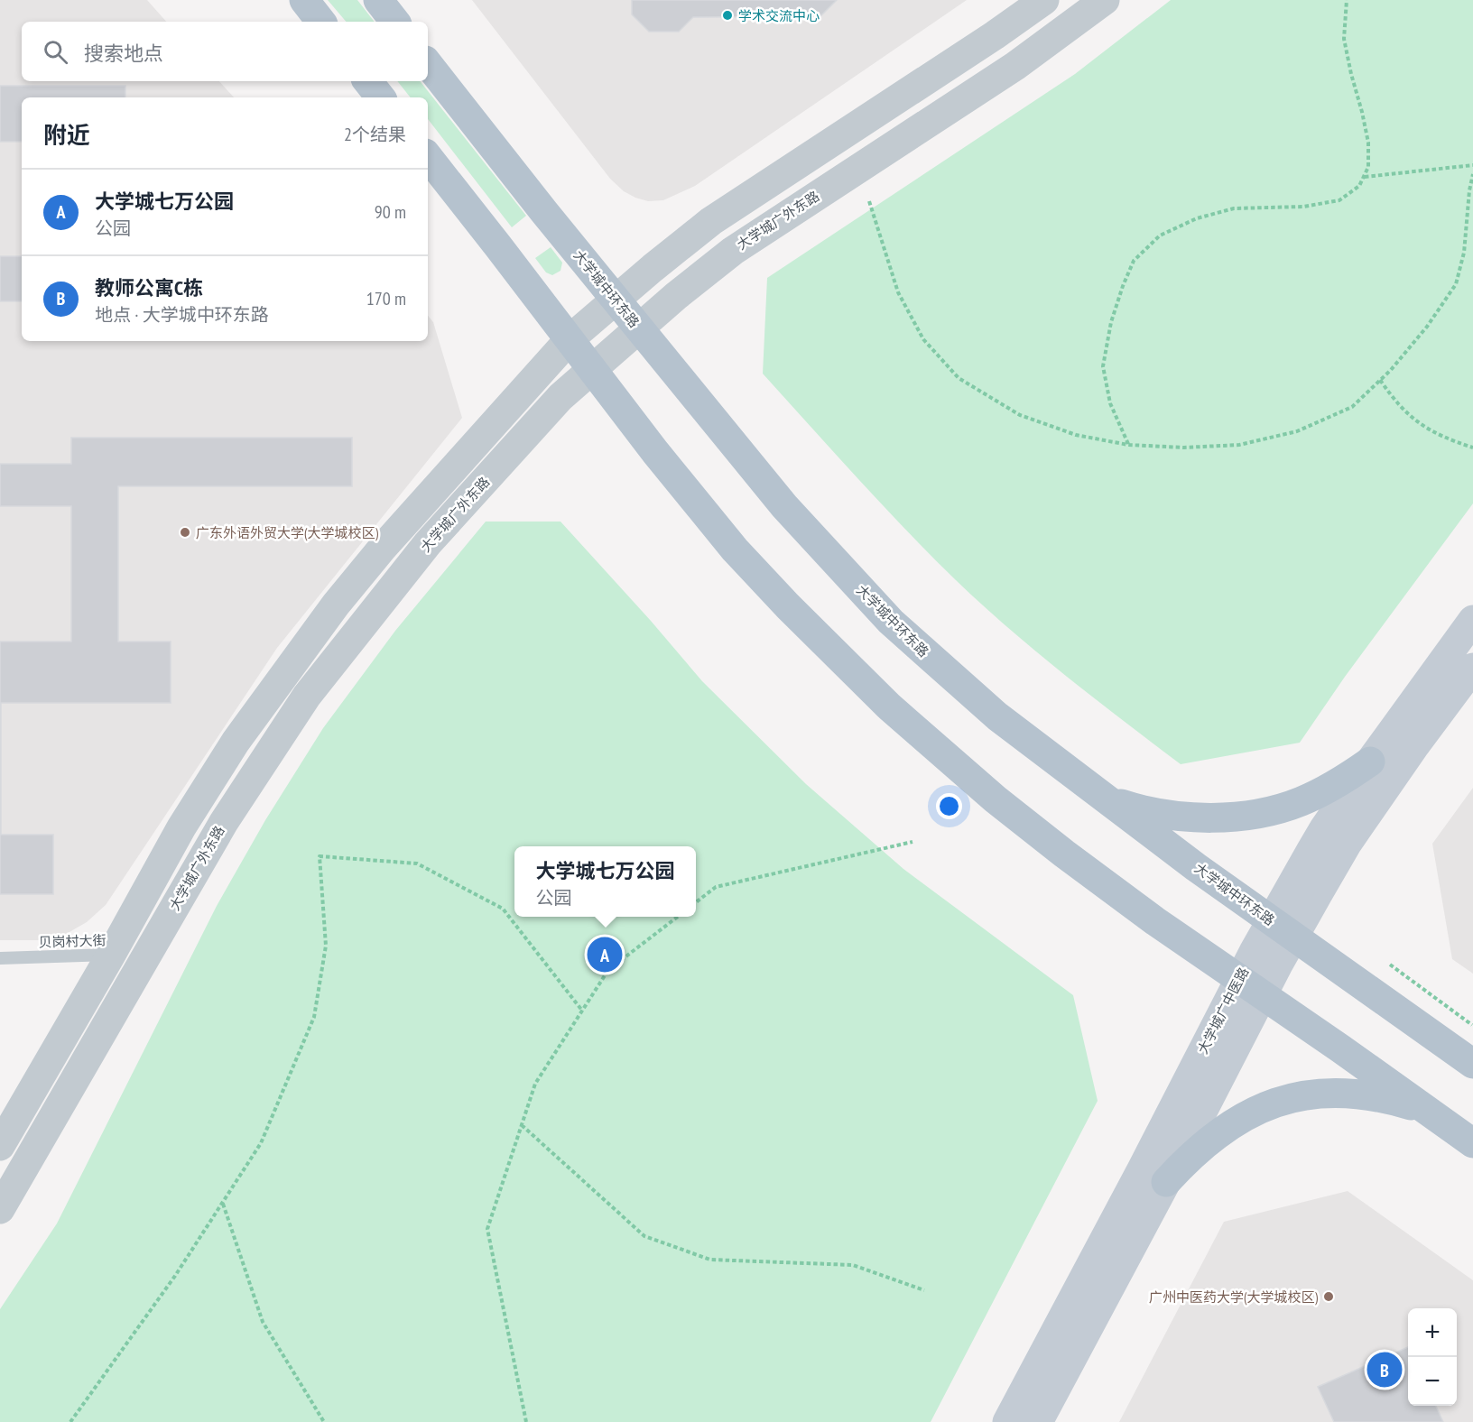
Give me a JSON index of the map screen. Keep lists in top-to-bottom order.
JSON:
{
  "streets": {
    "main road": ["大学城中环东路", "大学城广中医路"],
    "street": ["大学城广外东路"],
    "lane": ["贝岗村大街"]
  },
  "crossings": [
    ["大学城广外东路", "大学城中环东路"],
    ["大学城广外东路", "贝岗村大街"],
    ["大学城中环东路", "大学城广中医路"]
  ],
  "places": ["学术交流中心", "广东外语外贸大学(大学城校区)", "广州中医药大学(大学城校区)"],
  "page": {
    "search": "搜索地点",
    "heading": ["附近", "2个结果"],
    "list": [
      {
        "mark": "A",
        "name": "大学城七万公园",
        "note": "公园",
        "value": "90 m"
      },
      {
        "mark": "B",
        "name": "教师公寓C栋",
        "note": "地点 · 大学城中环东路",
        "value": "170 m"
      }
    ],
    "popup": ["大学城七万公园", "公园"],
    "pins": ["A", "B"],
    "map_buttons": ["+", "−"]
  }
}
